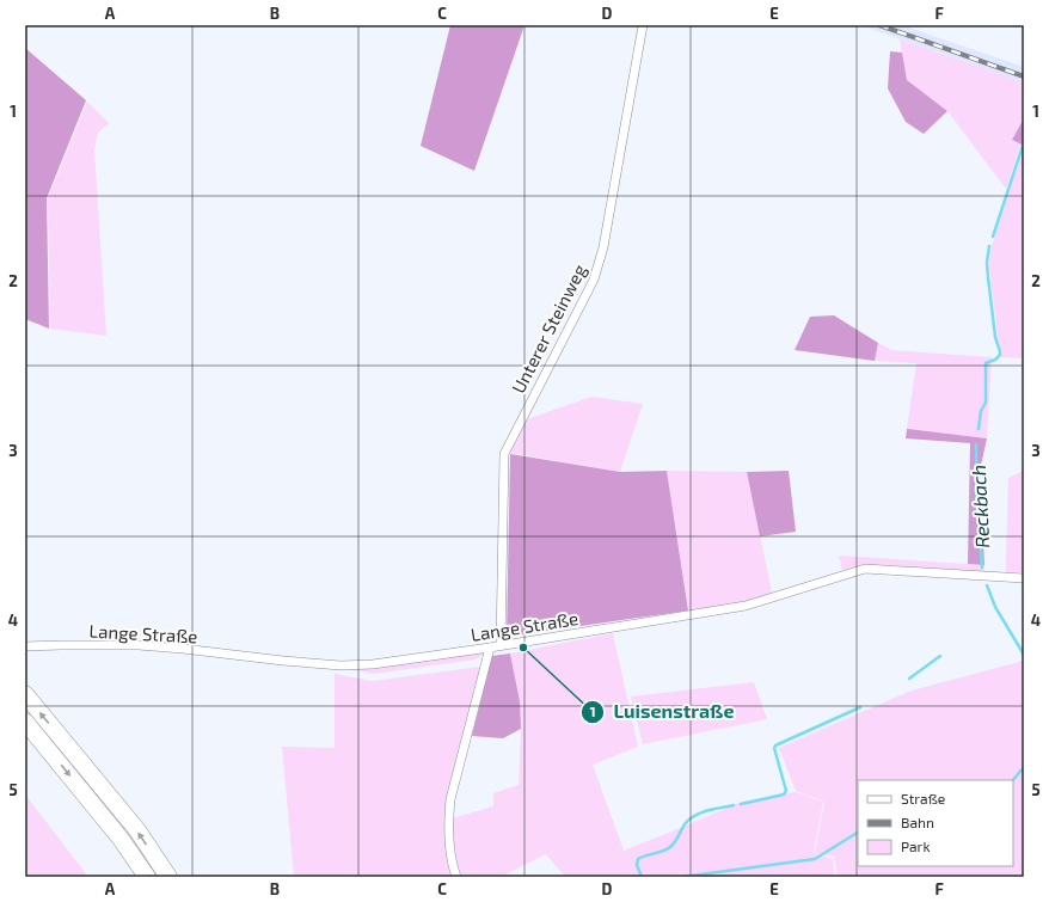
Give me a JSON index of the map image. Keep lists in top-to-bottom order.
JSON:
{
  "streets": {
    "street": ["Unterer Steinweg", "Lange Straße"]
  },
  "crossings": [
    ["Unterer Steinweg", "Lange Straße"]
  ],
  "water": ["Reckbach"],
  "places": ["Luisenstraße"],
  "legend": ["Straße", "Bahn", "Park"],
  "grid": {
    "columns": [
      "A",
      "B",
      "C",
      "D",
      "E",
      "F"
    ],
    "rows": [
      "1",
      "2",
      "3",
      "4",
      "5"
    ]
  }
}
